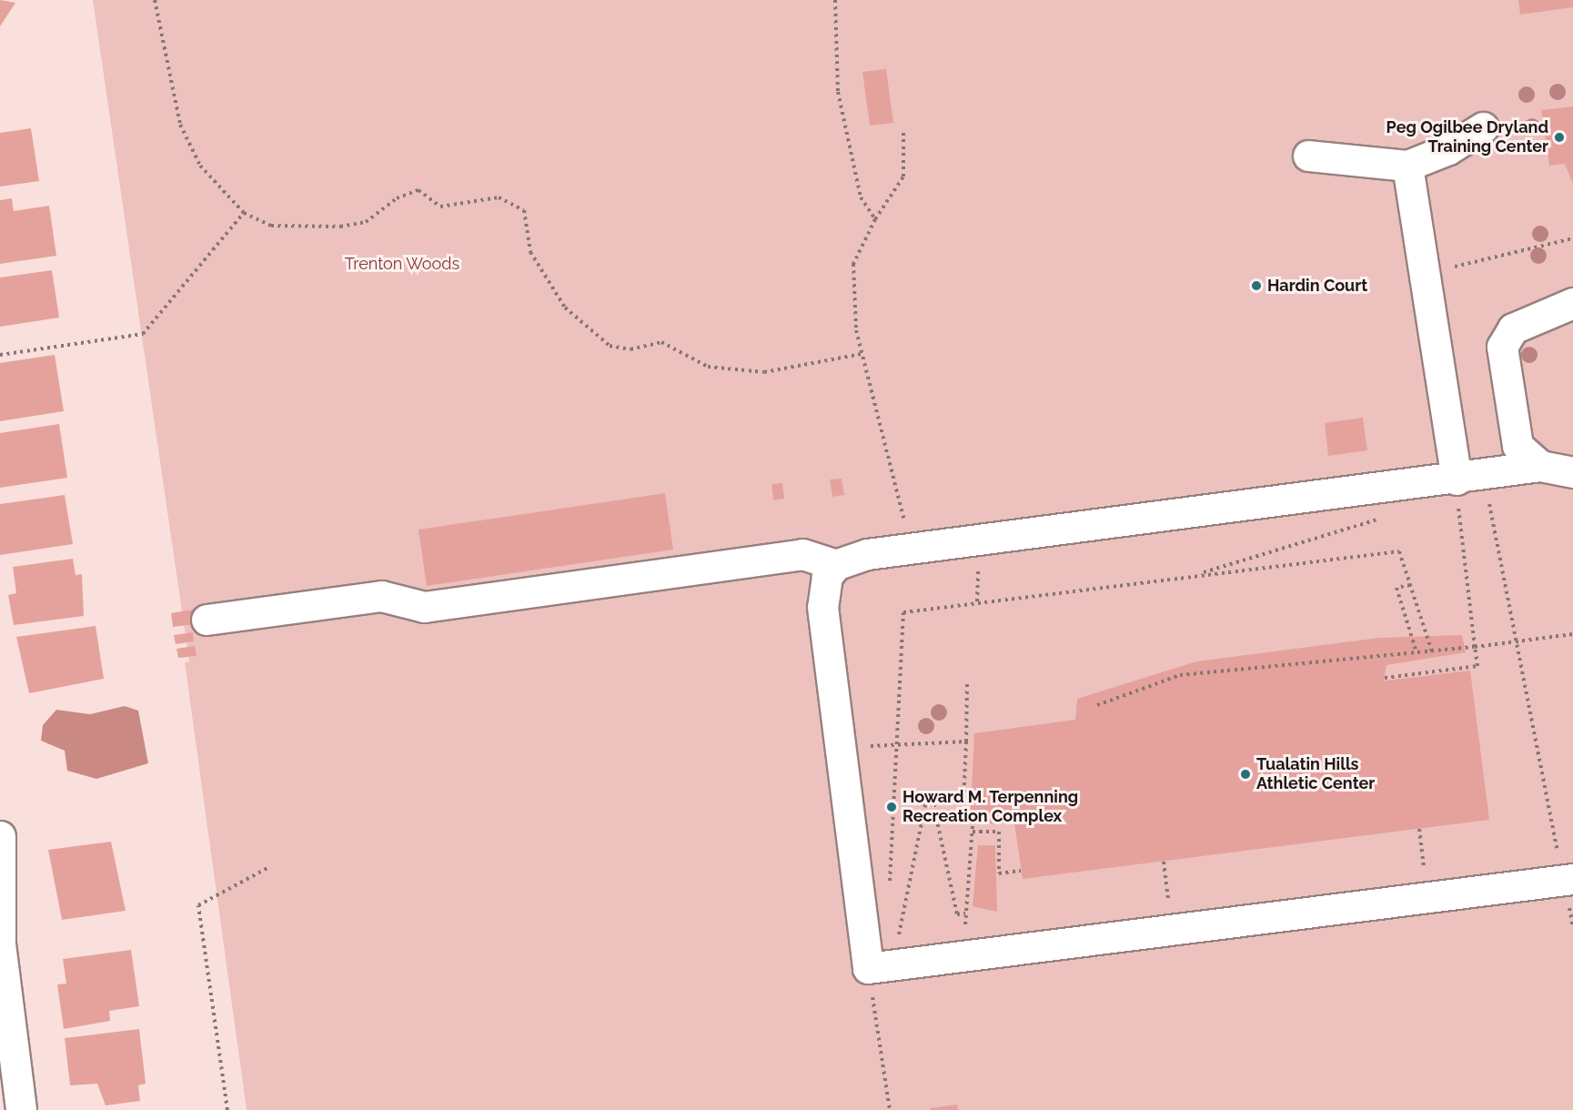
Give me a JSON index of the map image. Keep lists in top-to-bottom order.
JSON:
{
  "parks": ["Trenton Woods"],
  "places": [
    "Peg Ogilbee Dryland Training Center",
    "Hardin Court",
    "Tualatin Hills Athletic Center",
    "Howard M. Terpenning Recreation Complex"
  ]
}
